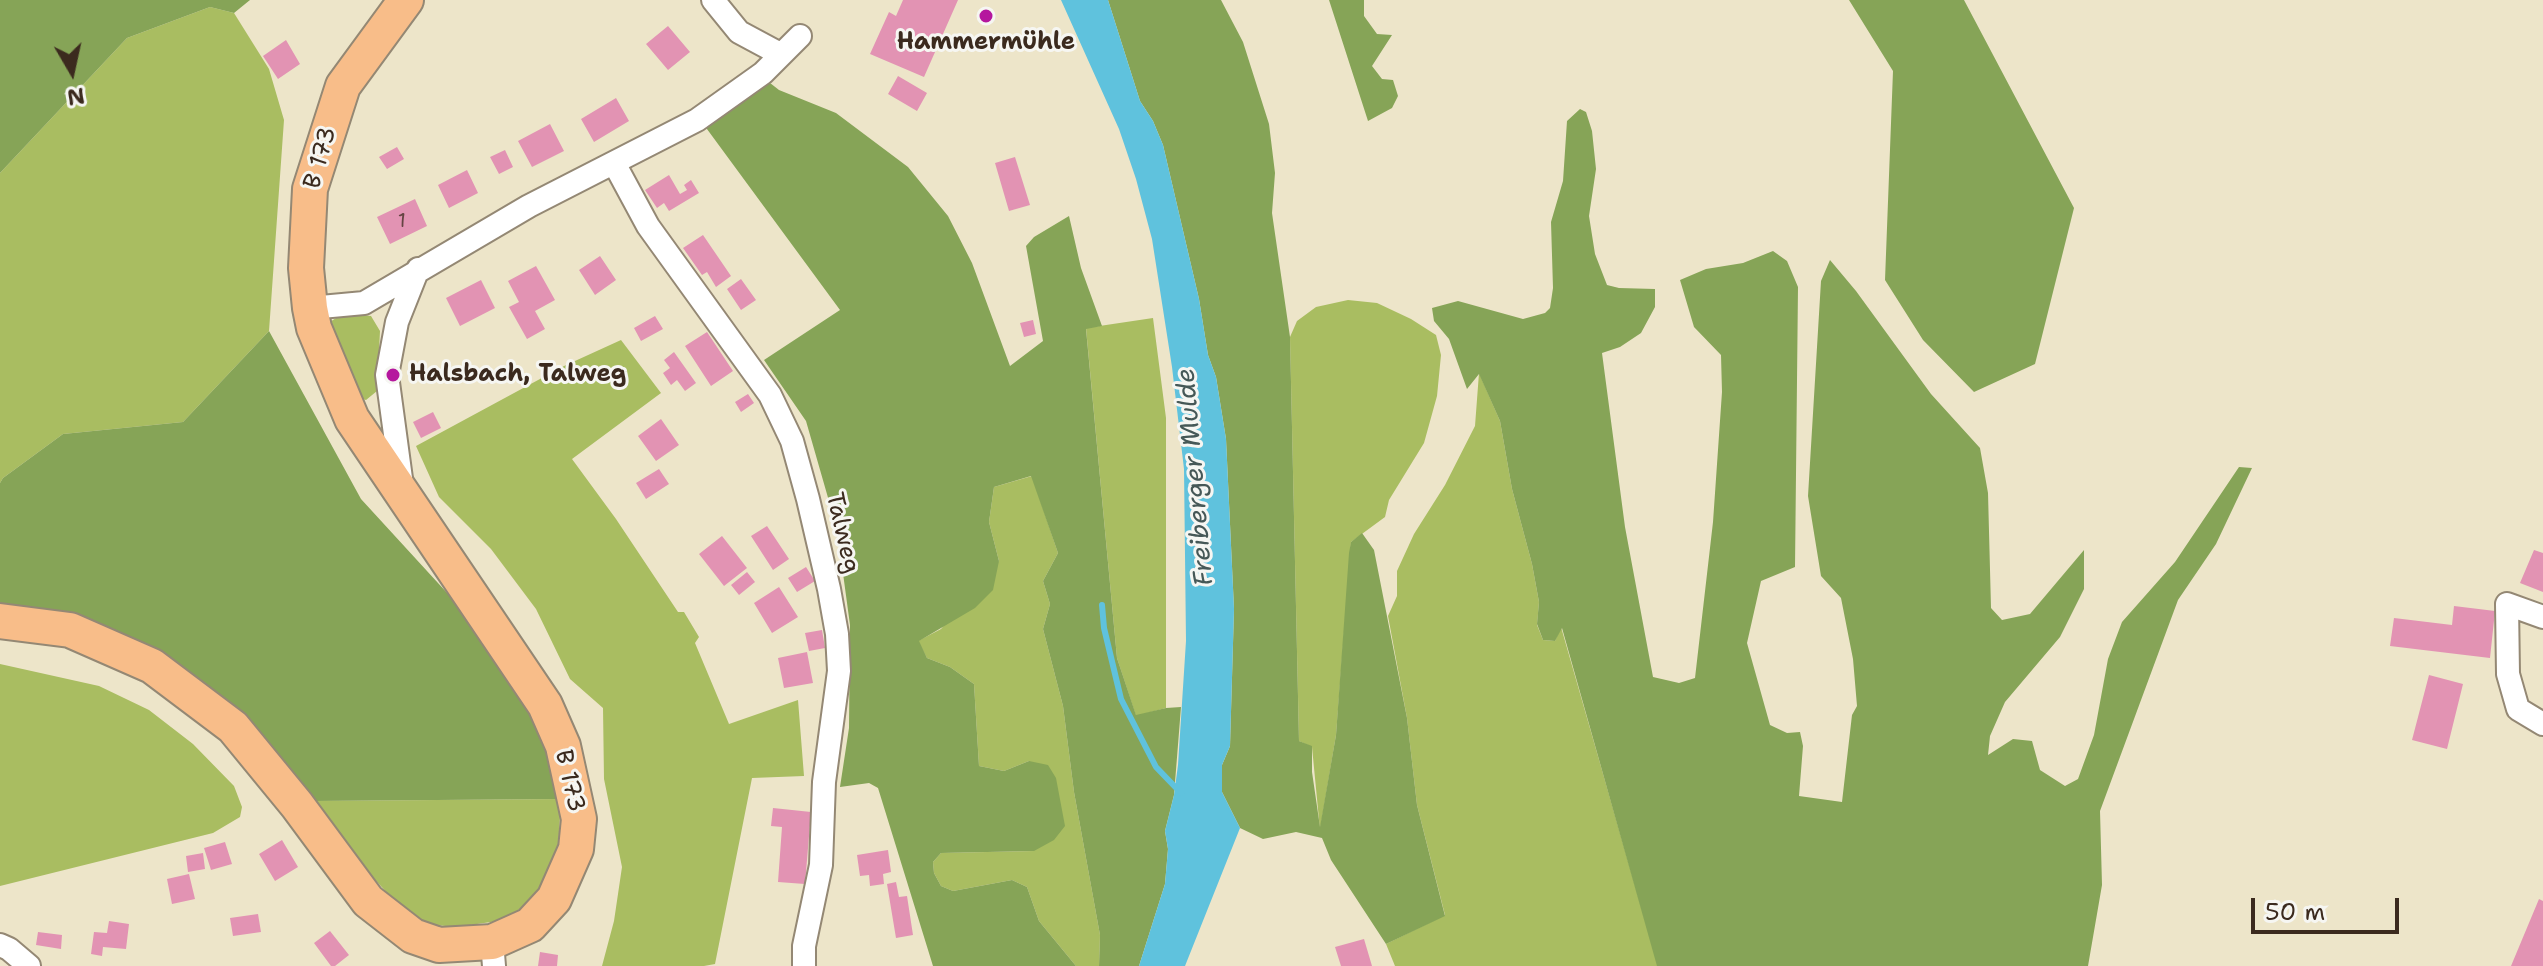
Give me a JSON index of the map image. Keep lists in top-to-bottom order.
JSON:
{
  "streets": {
    "main road": ["B 173"],
    "street": ["Talweg"]
  },
  "water": ["Freiberger Mulde"],
  "places": ["Hammermühle", "Halsbach, Talweg"],
  "house_numbers": ["1"],
  "scale_bar": "50 m",
  "north": "bottom"
}
